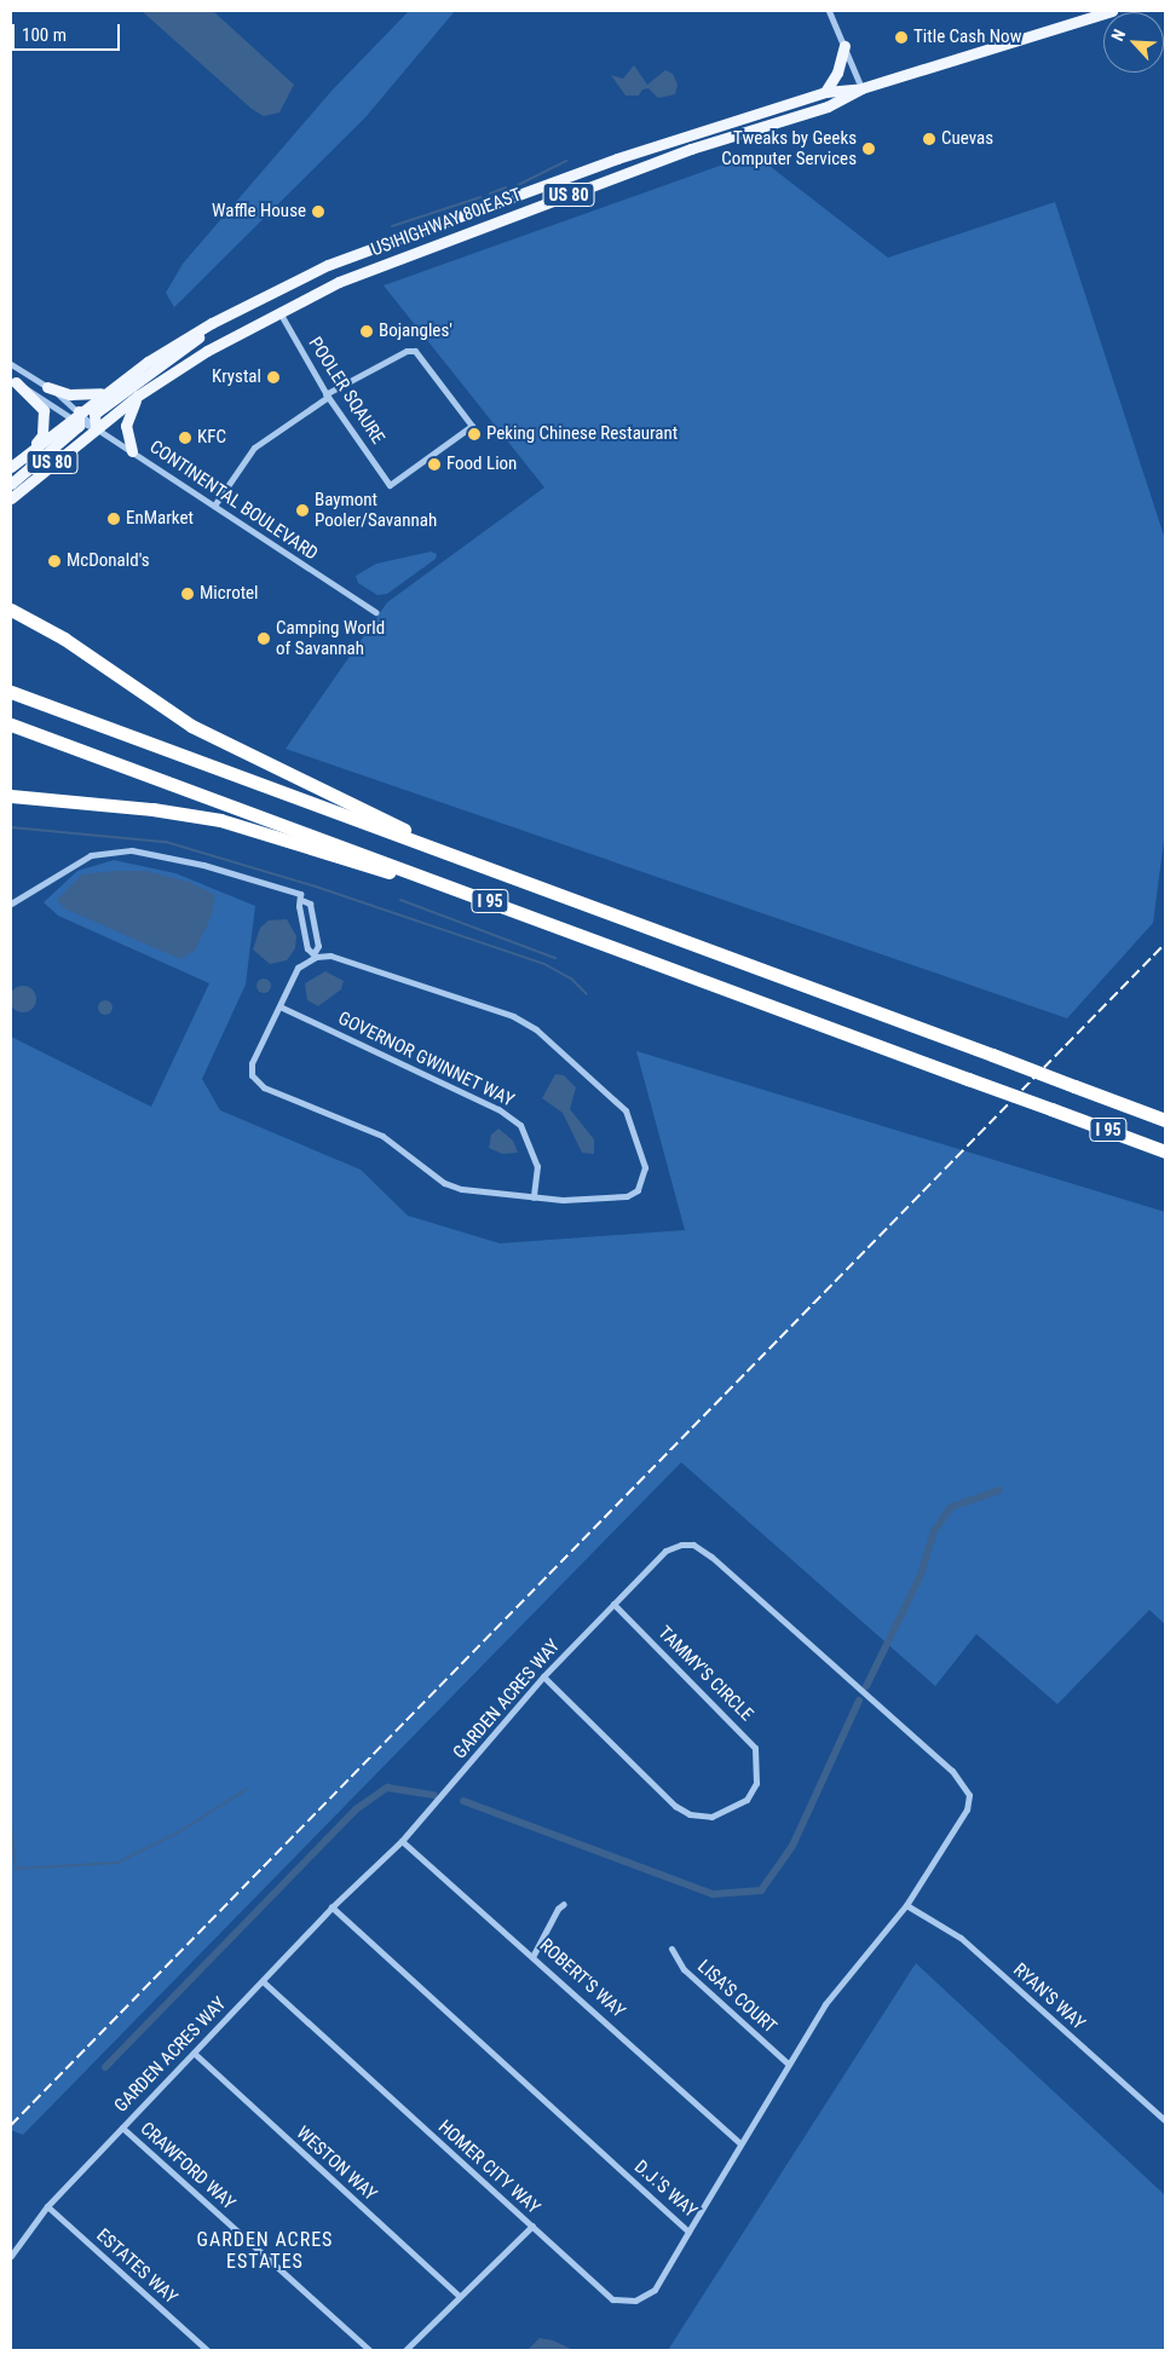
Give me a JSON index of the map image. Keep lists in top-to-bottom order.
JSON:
{
  "streets": {
    "highway": ["I 95"],
    "main road": ["US 80", "US HIGHWAY 80 EAST"],
    "street": [
      "POOLER SQAURE",
      "CONTINENTAL BOULEVARD",
      "GOVERNOR GWINNET WAY",
      "TAMMY'S CIRCLE",
      "GARDEN ACRES WAY",
      "ROBERT'S WAY",
      "LISA'S COURT",
      "RYAN'S WAY",
      "WESTON WAY",
      "CRAWFORD WAY",
      "HOMER CITY WAY",
      "D.J.'S WAY",
      "ESTATES WAY"
    ]
  },
  "crossings": [
    ["US 80", "US HIGHWAY 80 EAST"],
    ["US HIGHWAY 80 EAST", "POOLER SQAURE"],
    ["US HIGHWAY 80 EAST", "CONTINENTAL BOULEVARD"],
    ["TAMMY'S CIRCLE", "GARDEN ACRES WAY"],
    ["GARDEN ACRES WAY", "ROBERT'S WAY"],
    ["GARDEN ACRES WAY", "RYAN'S WAY"],
    ["GARDEN ACRES WAY", "WESTON WAY"],
    ["GARDEN ACRES WAY", "CRAWFORD WAY"],
    ["GARDEN ACRES WAY", "HOMER CITY WAY"],
    ["GARDEN ACRES WAY", "D.J.'S WAY"],
    ["GARDEN ACRES WAY", "ESTATES WAY"],
    ["ROBERT'S WAY", "D.J.'S WAY"],
    ["LISA'S COURT", "D.J.'S WAY"],
    ["RYAN'S WAY", "D.J.'S WAY"],
    ["HOMER CITY WAY", "D.J.'S WAY"]
  ],
  "districts": ["GARDEN ACRES ESTATES"],
  "places": [
    "Title Cash Now",
    "Cuevas",
    "Tweaks by Geeks Computer Services",
    "Waffle House",
    "Bojangles'",
    "Krystal",
    "Peking Chinese Restaurant",
    "KFC",
    "Food Lion",
    "Baymont Pooler/Savannah",
    "EnMarket",
    "McDonald's",
    "Microtel",
    "Camping World of Savannah"
  ],
  "scale_bar": "100 m",
  "north": "top left"
}
